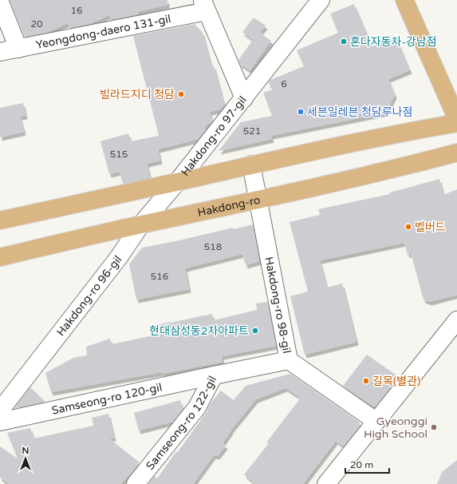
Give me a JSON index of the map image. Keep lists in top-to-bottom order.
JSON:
{
  "streets": {
    "main road": ["Hakdong-ro"],
    "street": [
      "Yeongdong-daero 131-gil",
      "Hakdong-ro 97-gil",
      "Hakdong-ro 96-gil",
      "Hakdong-ro 98-gil",
      "Samseong-ro 120-gil",
      "Samseong-ro 122-gil"
    ]
  },
  "crossings": [
    ["Yeongdong-daero 131-gil", "Hakdong-ro 97-gil"],
    ["Hakdong-ro 97-gil", "Hakdong-ro 96-gil"],
    ["Hakdong-ro", "Hakdong-ro 96-gil"],
    ["Hakdong-ro", "Hakdong-ro 98-gil"],
    ["Hakdong-ro 98-gil", "Samseong-ro 122-gil"],
    ["Samseong-ro 120-gil", "Samseong-ro 122-gil"]
  ],
  "places": [
    "혼다자동차-강남점",
    "빌라드지디 청담",
    "세븐일레븐 청담루나점",
    "벨버드",
    "현대삼성동2차아파트",
    "길목(별관)",
    "Gyeonggi High School"
  ],
  "house_numbers": [
    "16",
    "20",
    "6",
    "521",
    "515",
    "518",
    "516"
  ],
  "scale_bar": "20 m",
  "north": "top"
}
